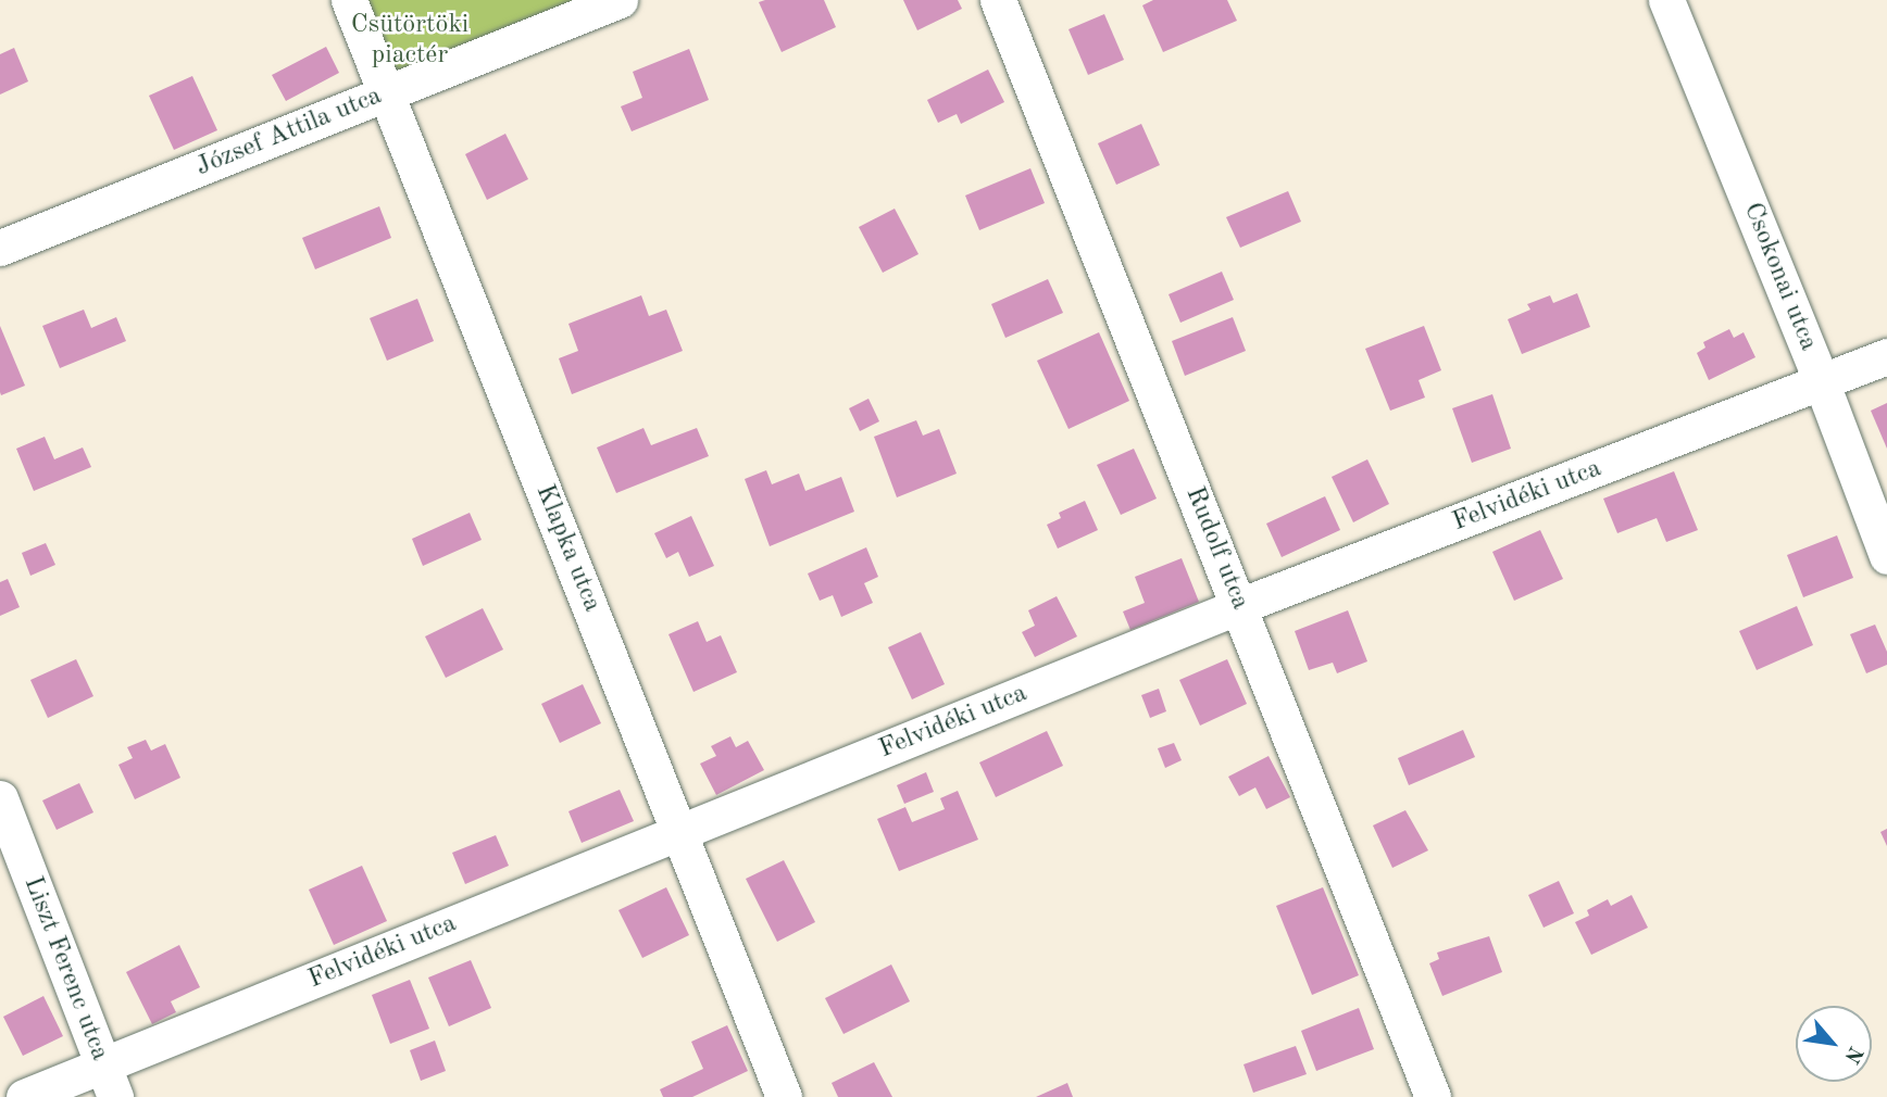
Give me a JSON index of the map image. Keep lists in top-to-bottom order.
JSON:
{
  "streets": {
    "street": [
      "József Attila utca",
      "Csokonai utca",
      "Felvidéki utca",
      "Klapka utca",
      "Rudolf utca",
      "Liszt Ferenc utca"
    ]
  },
  "crossings": [
    ["József Attila utca", "Klapka utca"],
    ["Csokonai utca", "Felvidéki utca"],
    ["Felvidéki utca", "Klapka utca"],
    ["Felvidéki utca", "Rudolf utca"],
    ["Felvidéki utca", "Liszt Ferenc utca"]
  ],
  "parks": ["Csütörtöki piactér"],
  "north": "bottom right"
}
